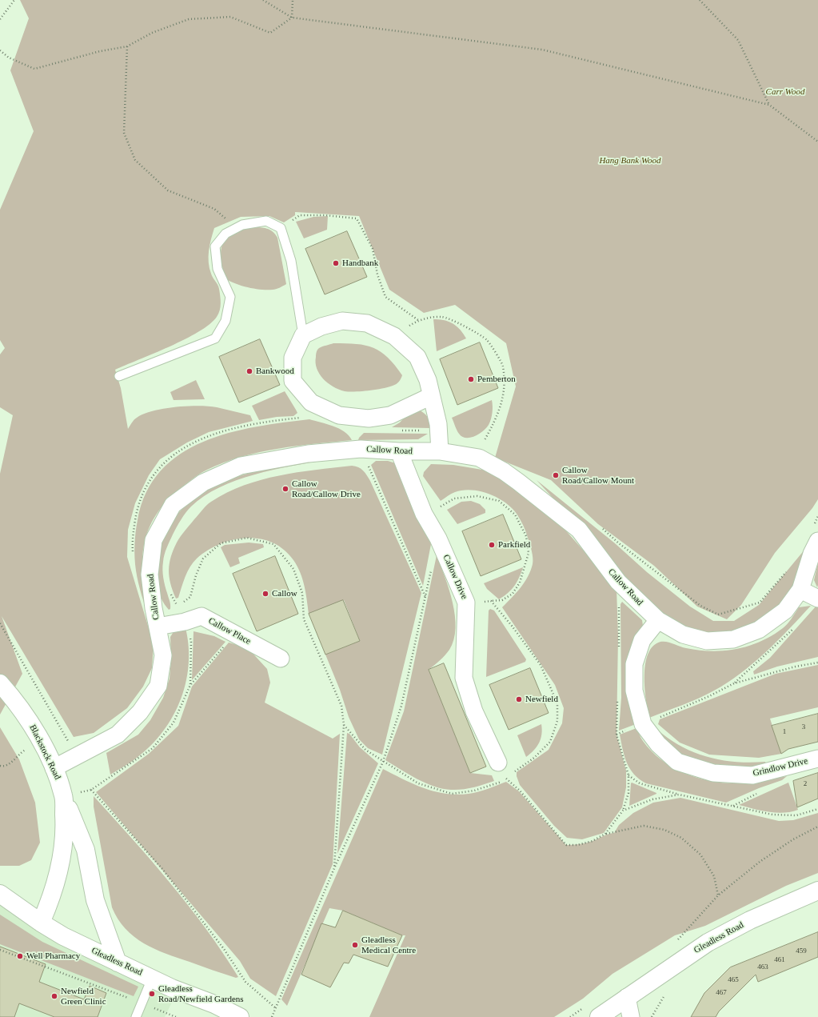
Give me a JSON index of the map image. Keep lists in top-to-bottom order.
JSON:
{
  "streets": {
    "main road": ["Blackstock Road", "Gleadless Road"],
    "street": [
      "Callow Road",
      "Callow Drive",
      "Callow Place",
      "Grindlow Drive"
    ]
  },
  "crossings": [
    ["Callow Road", "Callow Drive"],
    ["Callow Road", "Callow Place"],
    ["Callow Road", "Blackstock Road"],
    ["Callow Road", "Grindlow Drive"],
    ["Blackstock Road", "Gleadless Road"]
  ],
  "parks": ["Carr Wood", "Hang Bank Wood"],
  "places": [
    "Handbank",
    "Bankwood",
    "Pemberton",
    "Callow Road/Callow Mount",
    "Callow Road/Callow Drive",
    "Parkfield",
    "Callow",
    "Newfield",
    "Gleadless Medical Centre",
    "Well Pharmacy",
    "Gleadless Road/Newfield Gardens",
    "Newfield Green Clinic"
  ],
  "house_numbers": [
    "3",
    "1",
    "2",
    "459",
    "461",
    "463",
    "465",
    "467"
  ]
}
